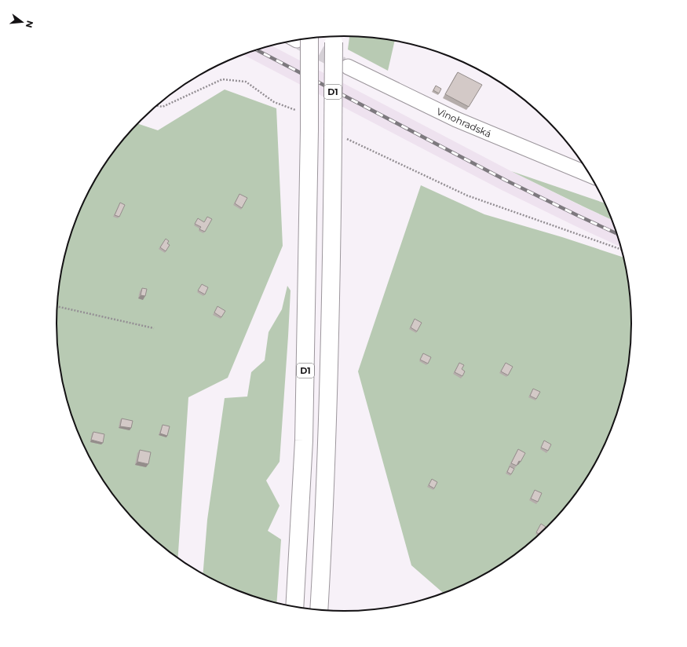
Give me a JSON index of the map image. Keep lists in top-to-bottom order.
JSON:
{
  "streets": {
    "highway": ["D1"],
    "street": ["Vinohradská"]
  },
  "north": "right"
}
